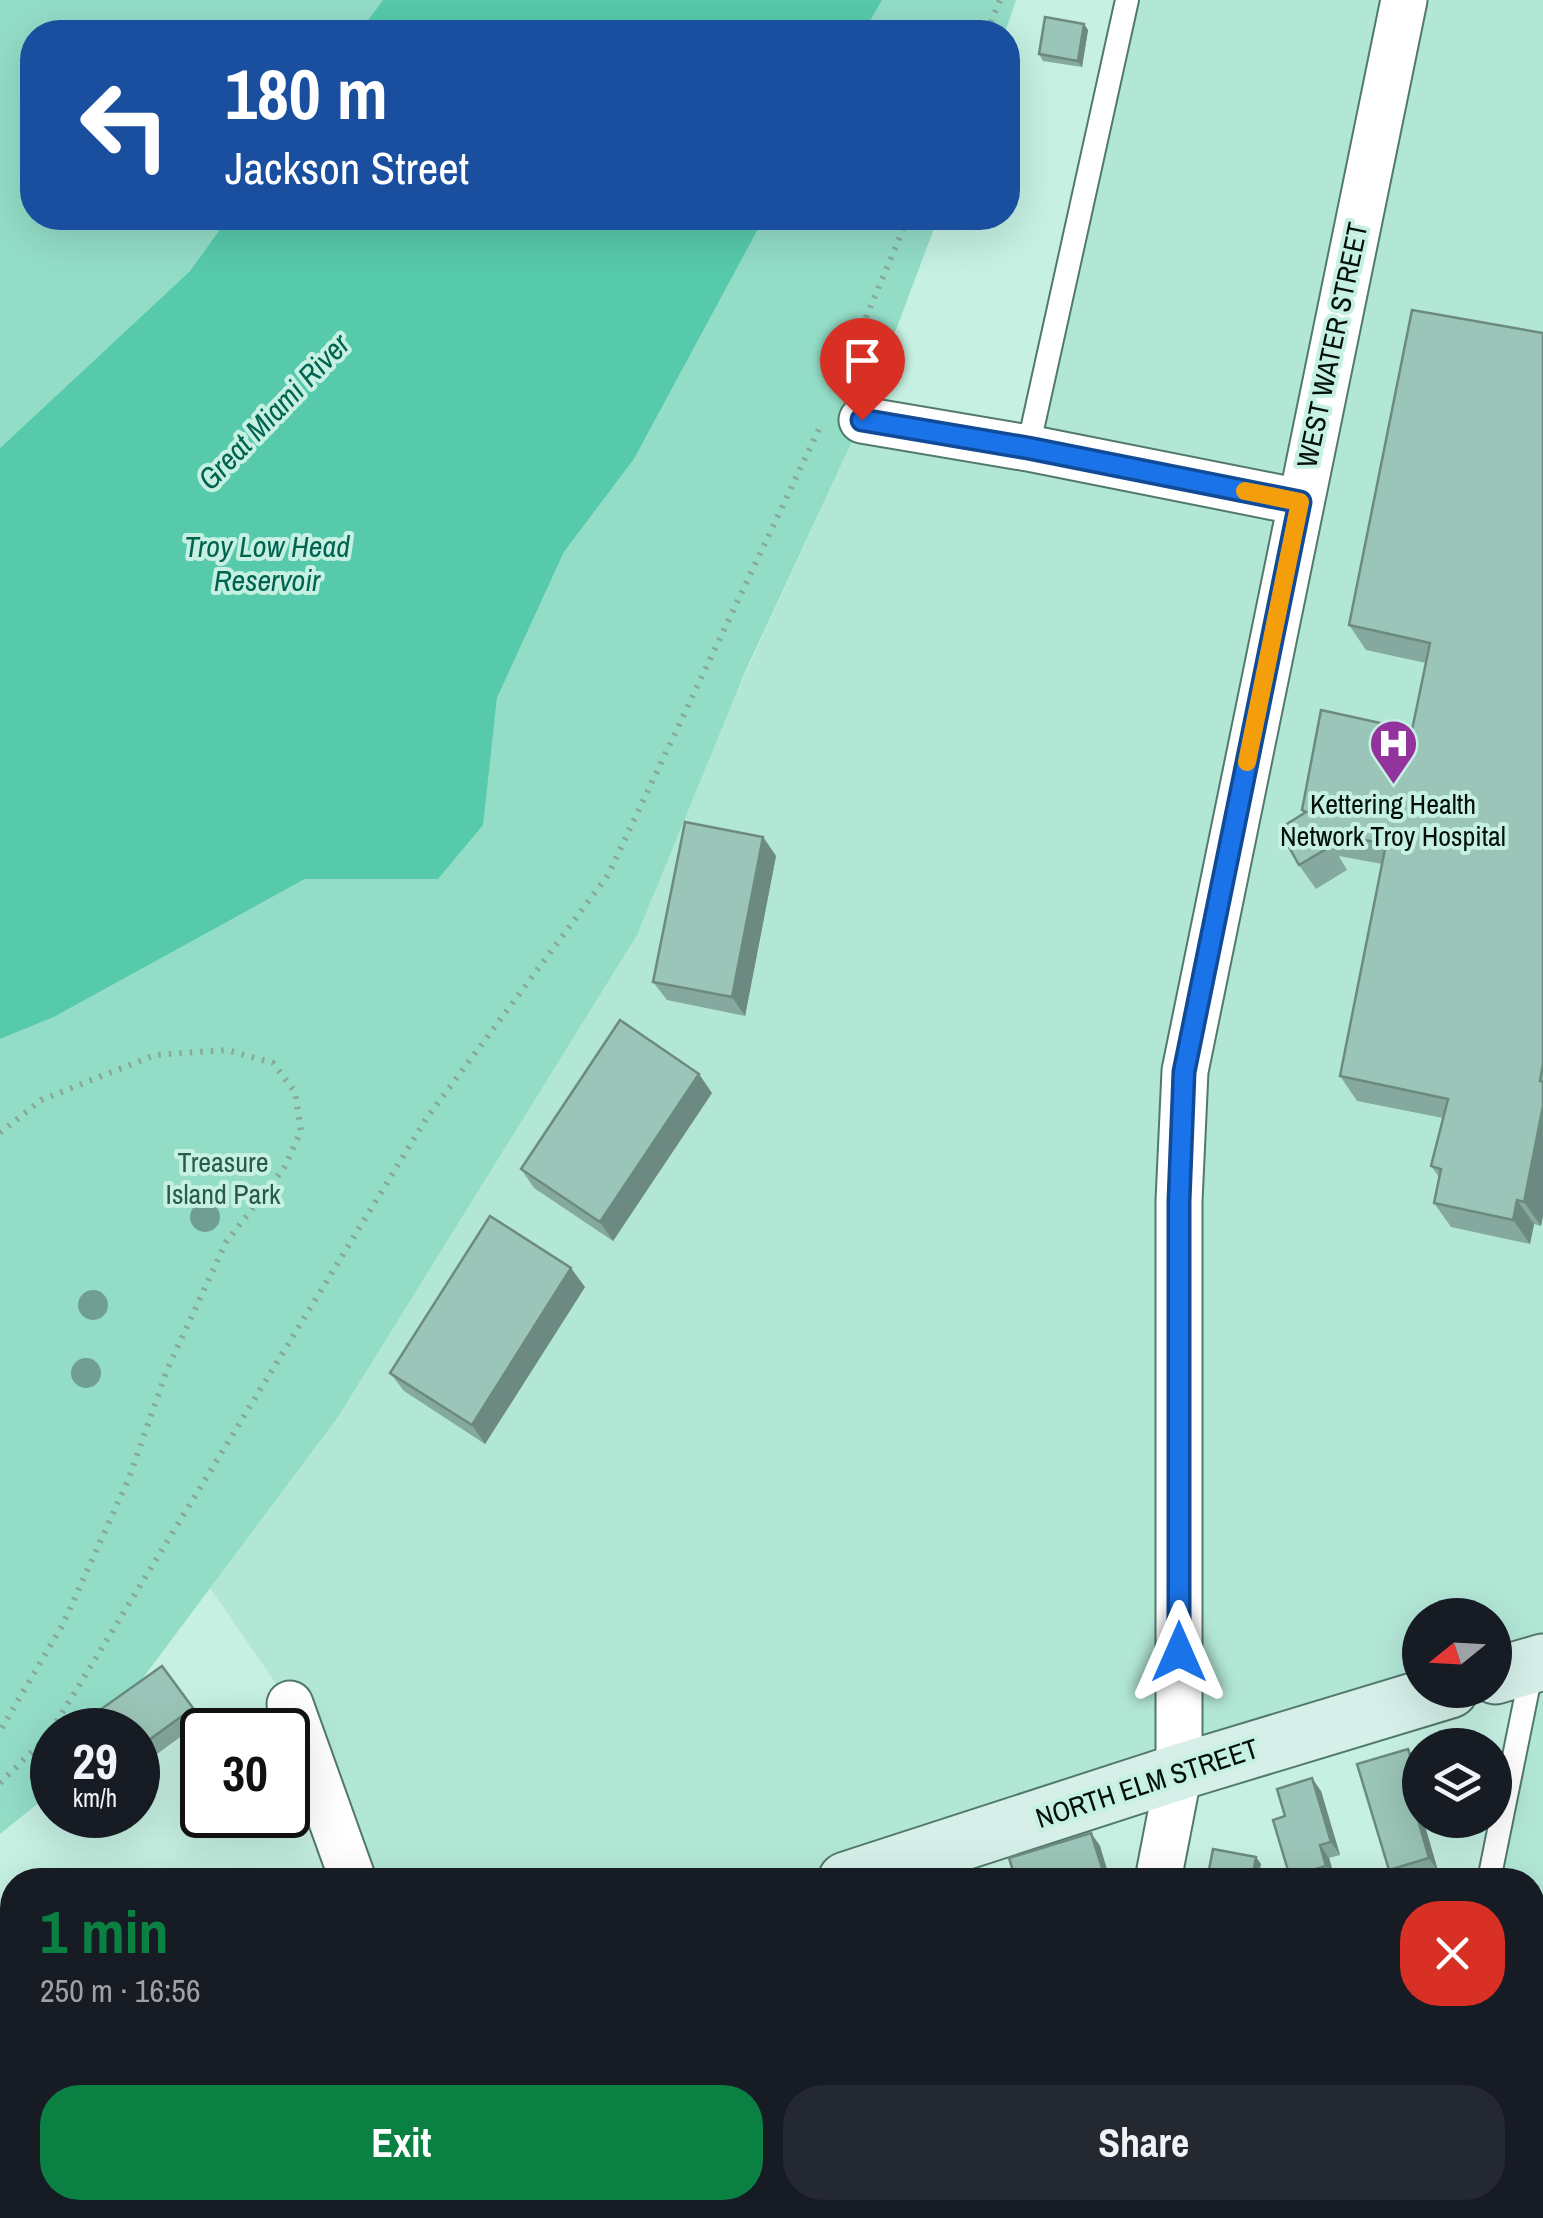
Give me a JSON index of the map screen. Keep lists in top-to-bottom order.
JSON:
{
  "streets": {
    "main road": ["NORTH ELM STREET"],
    "street": ["WEST WATER STREET"]
  },
  "crossings": [
    ["WEST WATER STREET", "NORTH ELM STREET"]
  ],
  "water": ["Great Miami River", "Troy Low Head Reservoir"],
  "parks": ["Treasure Island Park"],
  "places": {
    "hospital": ["Kettering Health Network Troy Hospital"]
  },
  "north": "left",
  "page": {
    "turn": ["180 m", "Jackson Street"],
    "speed": "29 km/h",
    "limit": "30",
    "heading": ["1 min", "250 m · 16:56"],
    "buttons": ["Exit", "Share"]
  }
}
